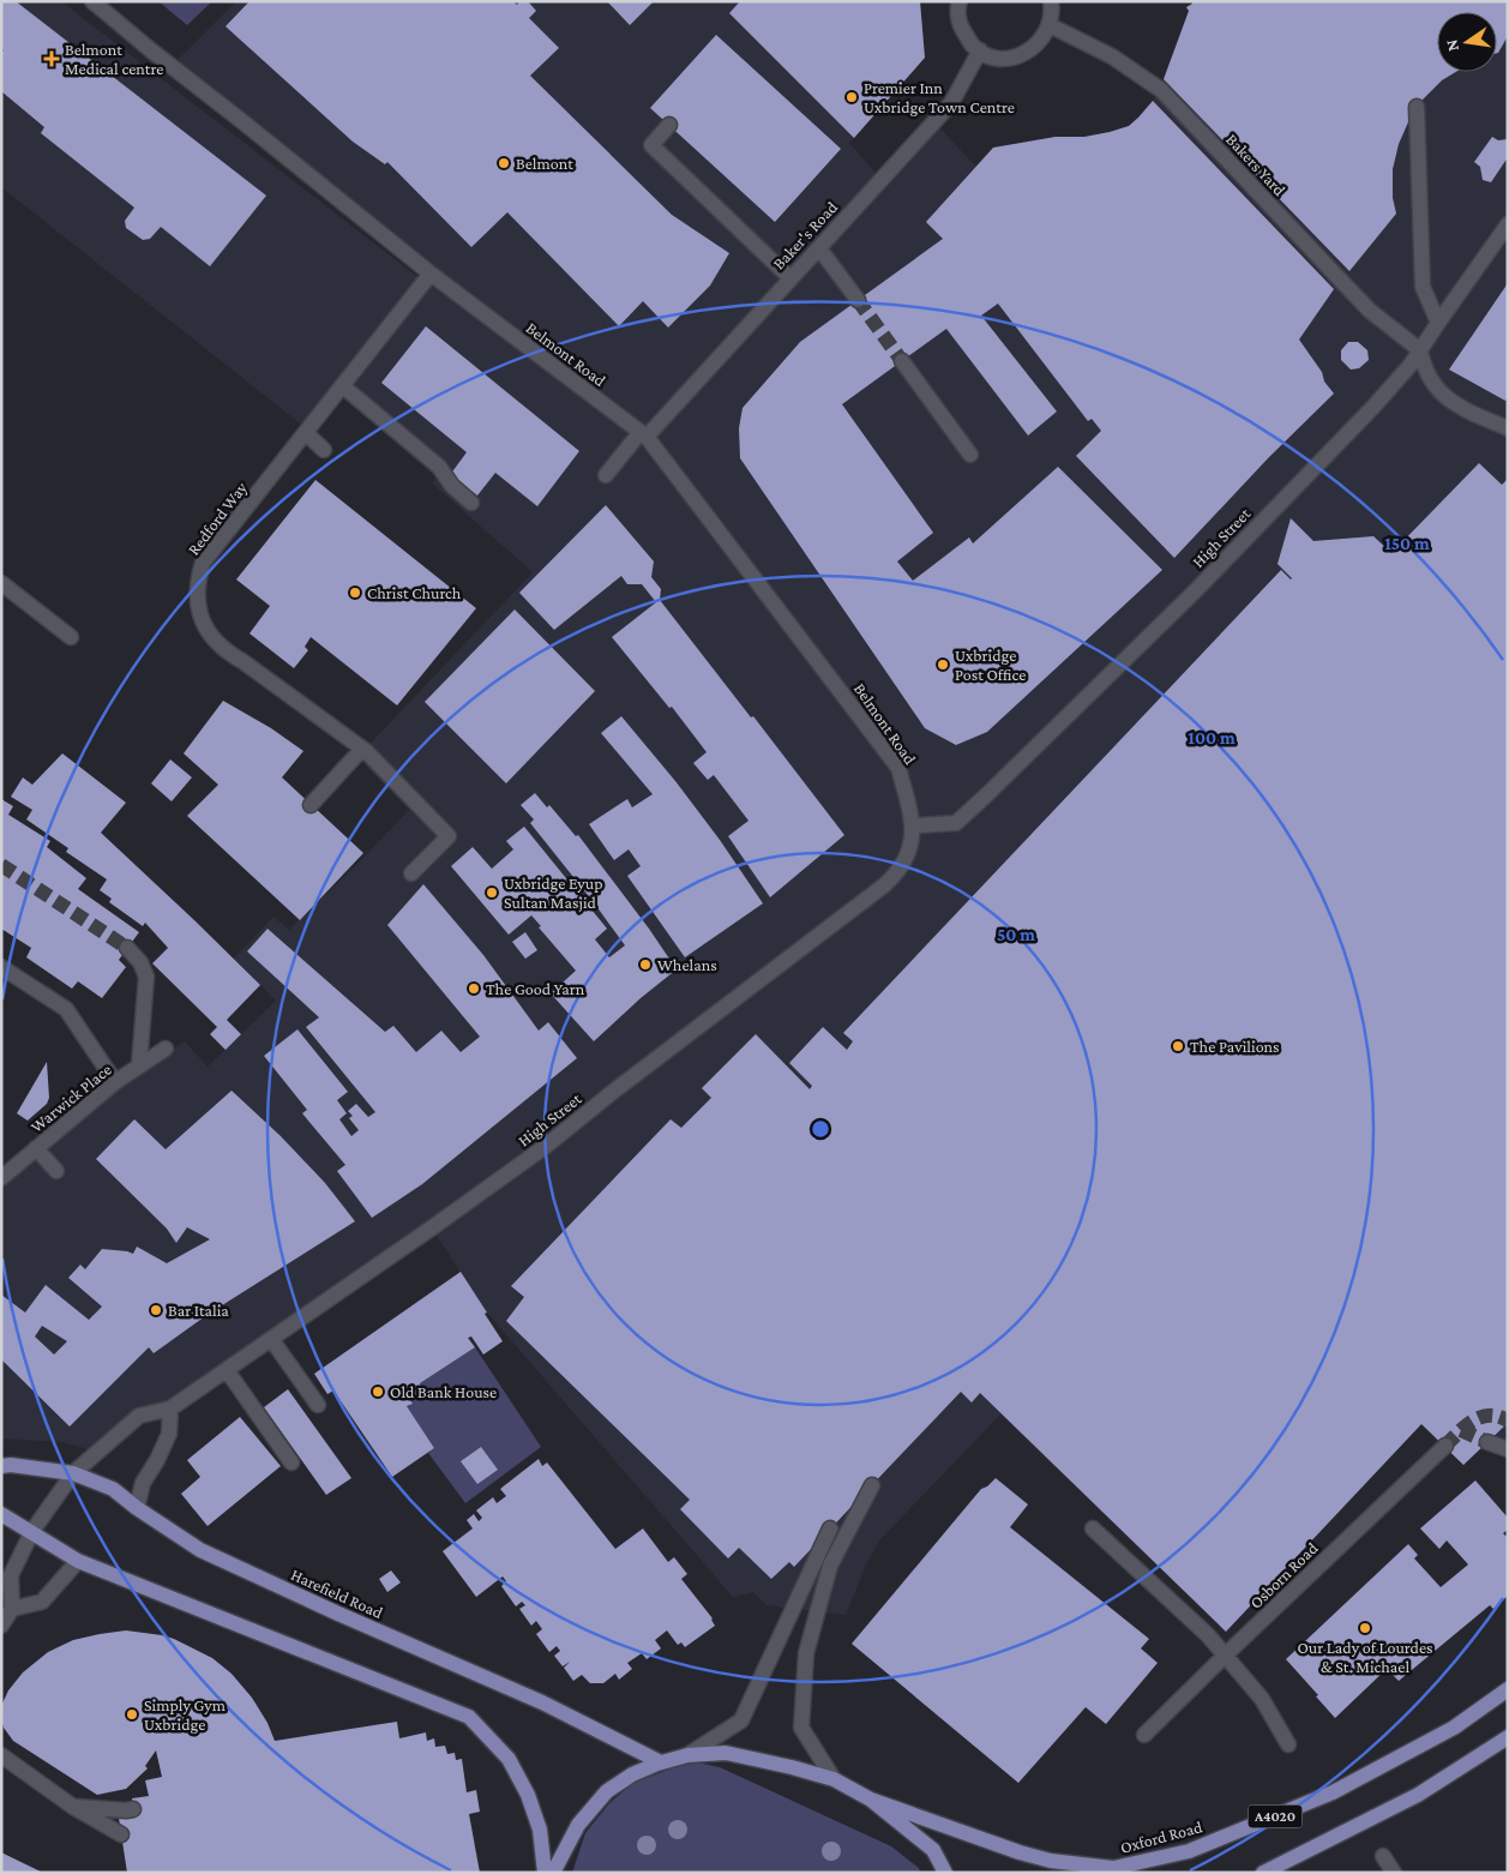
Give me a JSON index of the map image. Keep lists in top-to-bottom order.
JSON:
{
  "streets": {
    "main road": ["Harefield Road", "A4020", "Oxford Road"],
    "street": [
      "Bakers Yard",
      "Baker's Road",
      "Belmont Road",
      "Redford Way",
      "High Street",
      "Warwick Place",
      "Osborn Road"
    ]
  },
  "crossings": [
    ["Bakers Yard", "High Street"],
    ["Baker's Road", "Belmont Road"],
    ["Belmont Road", "Redford Way"],
    ["Belmont Road", "High Street"],
    ["High Street", "Harefield Road"]
  ],
  "places": {
    "health": ["Belmont Medical centre"],
    "other": [
      "Premier Inn Uxbridge Town Centre",
      "Belmont",
      "Christ Church",
      "Uxbridge Post Office",
      "Uxbridge Eyup Sultan Masjid",
      "Whelans",
      "The Good Yarn",
      "The Pavilions",
      "Bar Italia",
      "Old Bank House",
      "Our Lady of Lourdes & St. Michael",
      "Simply Gym Uxbridge"
    ]
  },
  "north": "left",
  "rings": ["150 m", "100 m", "50 m"]
}
